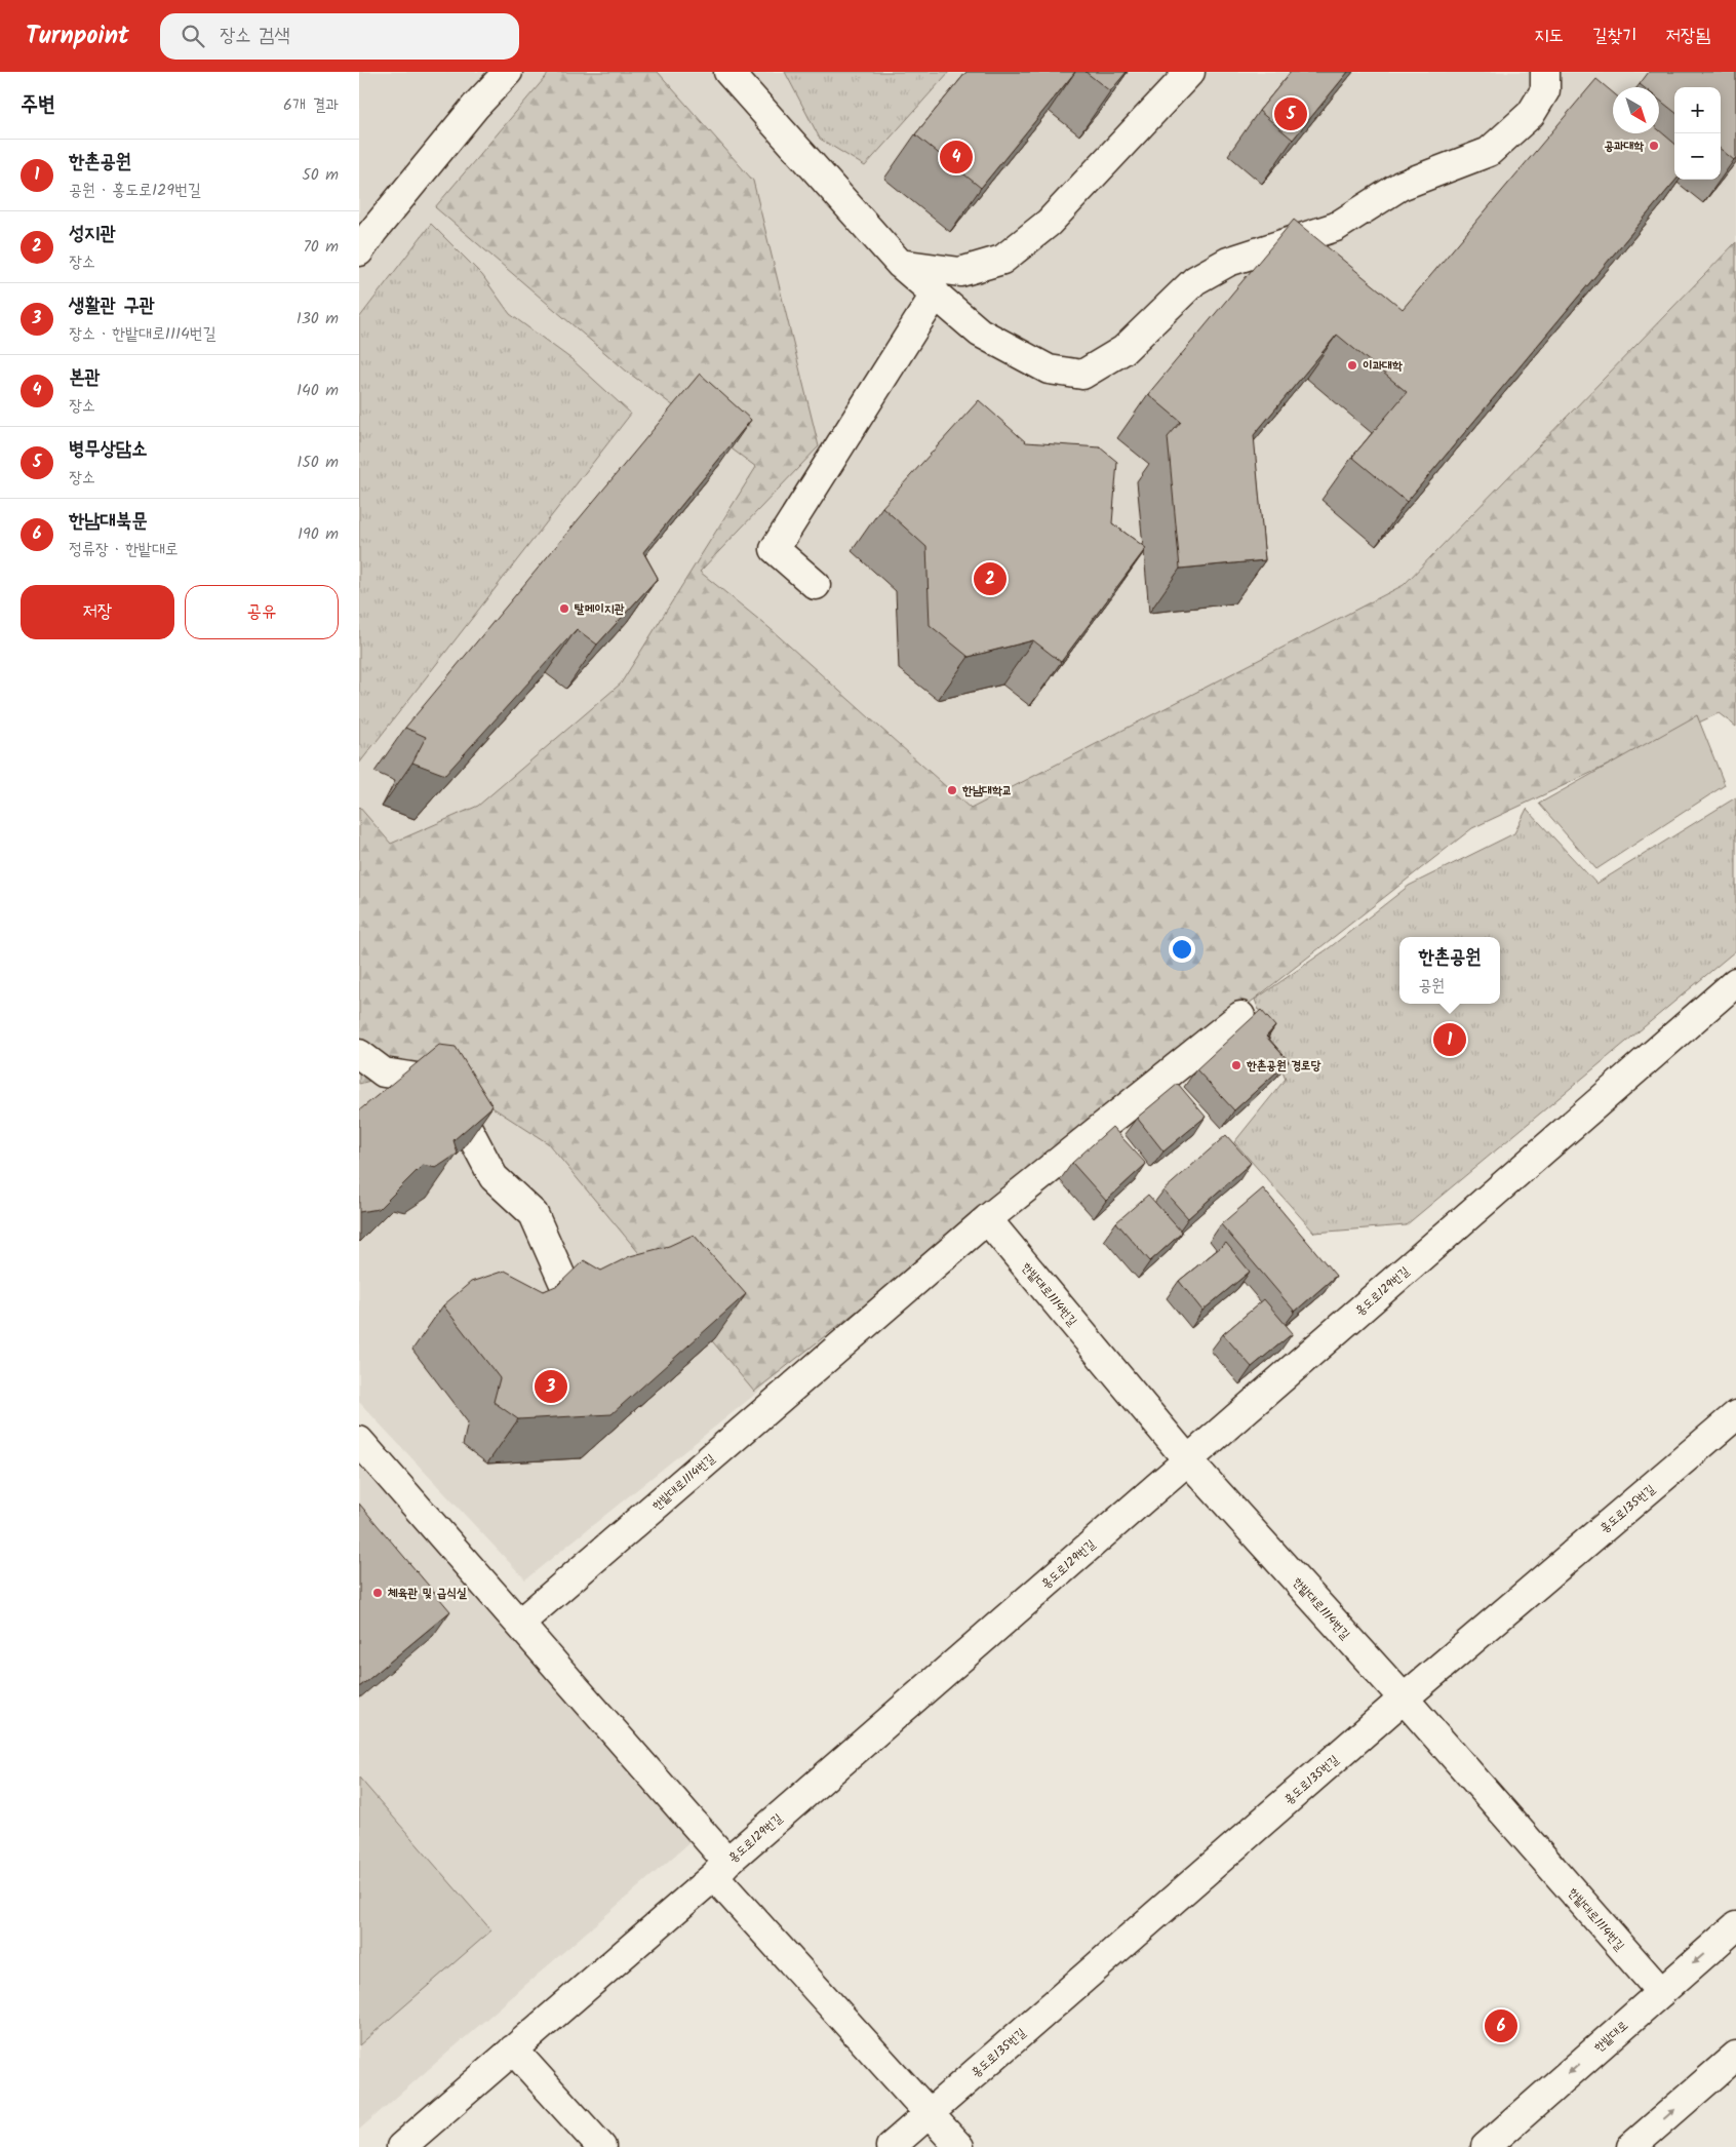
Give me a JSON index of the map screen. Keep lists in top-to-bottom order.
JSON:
{
  "streets": {
    "street": [
      "홍도로129번길",
      "한밭대로1114번길",
      "홍도로135번길",
      "한밭대로"
    ]
  },
  "crossings": [
    ["홍도로129번길", "한밭대로1114번길"],
    ["한밭대로1114번길", "홍도로135번길"],
    ["한밭대로1114번길", "한밭대로"]
  ],
  "places": [
    "공과대학",
    "이과대학",
    "탈메이지관",
    "한남대학교",
    "한촌공원 경로당",
    "체육관 및 급식실"
  ],
  "north": "bottom right",
  "page": {
    "header": "Turnpoint",
    "search": "장소 검색",
    "nav": ["지도", "길찾기", "저장됨"],
    "heading": ["주변", "6개 결과"],
    "map_buttons": ["+", "−"],
    "pins": [
      "5",
      "4",
      "2",
      "1",
      "3",
      "6"
    ],
    "list": [
      {
        "mark": "1",
        "name": "한촌공원",
        "note": "공원 · 홍도로129번길",
        "value": "50 m"
      },
      {
        "mark": "2",
        "name": "성지관",
        "note": "장소",
        "value": "70 m"
      },
      {
        "mark": "3",
        "name": "생활관 구관",
        "note": "장소 · 한밭대로1114번길",
        "value": "130 m"
      },
      {
        "mark": "4",
        "name": "본관",
        "note": "장소",
        "value": "140 m"
      },
      {
        "mark": "5",
        "name": "병무상담소",
        "note": "장소",
        "value": "150 m"
      },
      {
        "mark": "6",
        "name": "한남대북문",
        "note": "정류장 · 한밭대로",
        "value": "190 m"
      }
    ],
    "buttons": ["저장", "공유"],
    "popup": ["한촌공원", "공원"]
  }
}
